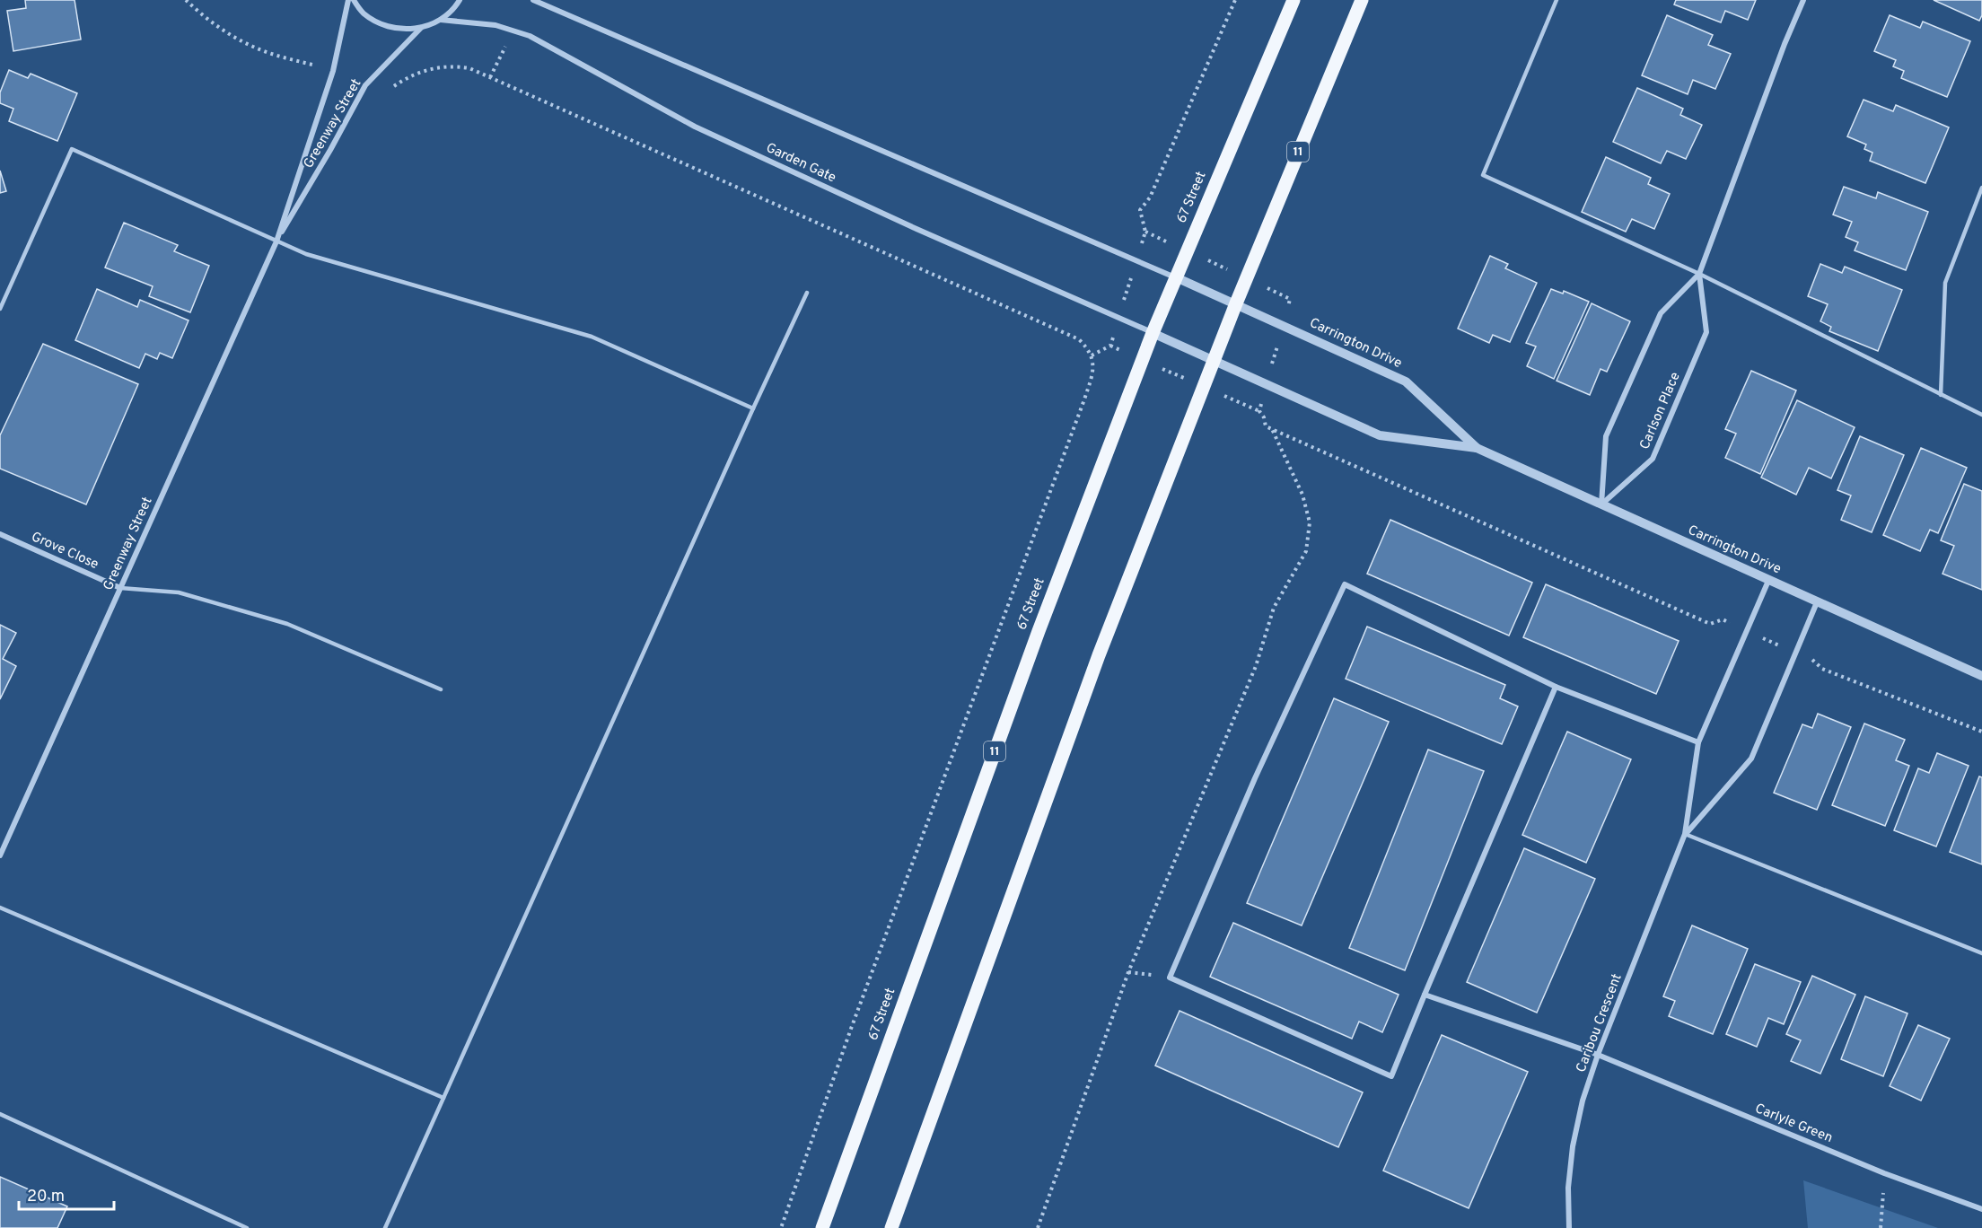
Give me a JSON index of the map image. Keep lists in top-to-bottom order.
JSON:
{
  "streets": {
    "main road": ["11", "67 Street"],
    "street": [
      "Greenway Street",
      "Garden Gate",
      "Carrington Drive",
      "Carlson Place",
      "Grove Close",
      "Caribou Crescent",
      "Carlyle Green"
    ]
  },
  "crossings": [
    ["Greenway Street", "Grove Close"],
    ["11", "Carrington Drive"],
    ["Garden Gate", "67 Street"],
    ["Garden Gate", "Carrington Drive"],
    ["67 Street", "Carrington Drive"],
    ["Carrington Drive", "Carlson Place"],
    ["Carrington Drive", "Caribou Crescent"],
    ["Caribou Crescent", "Carlyle Green"]
  ],
  "scale_bar": "20 m"
}
